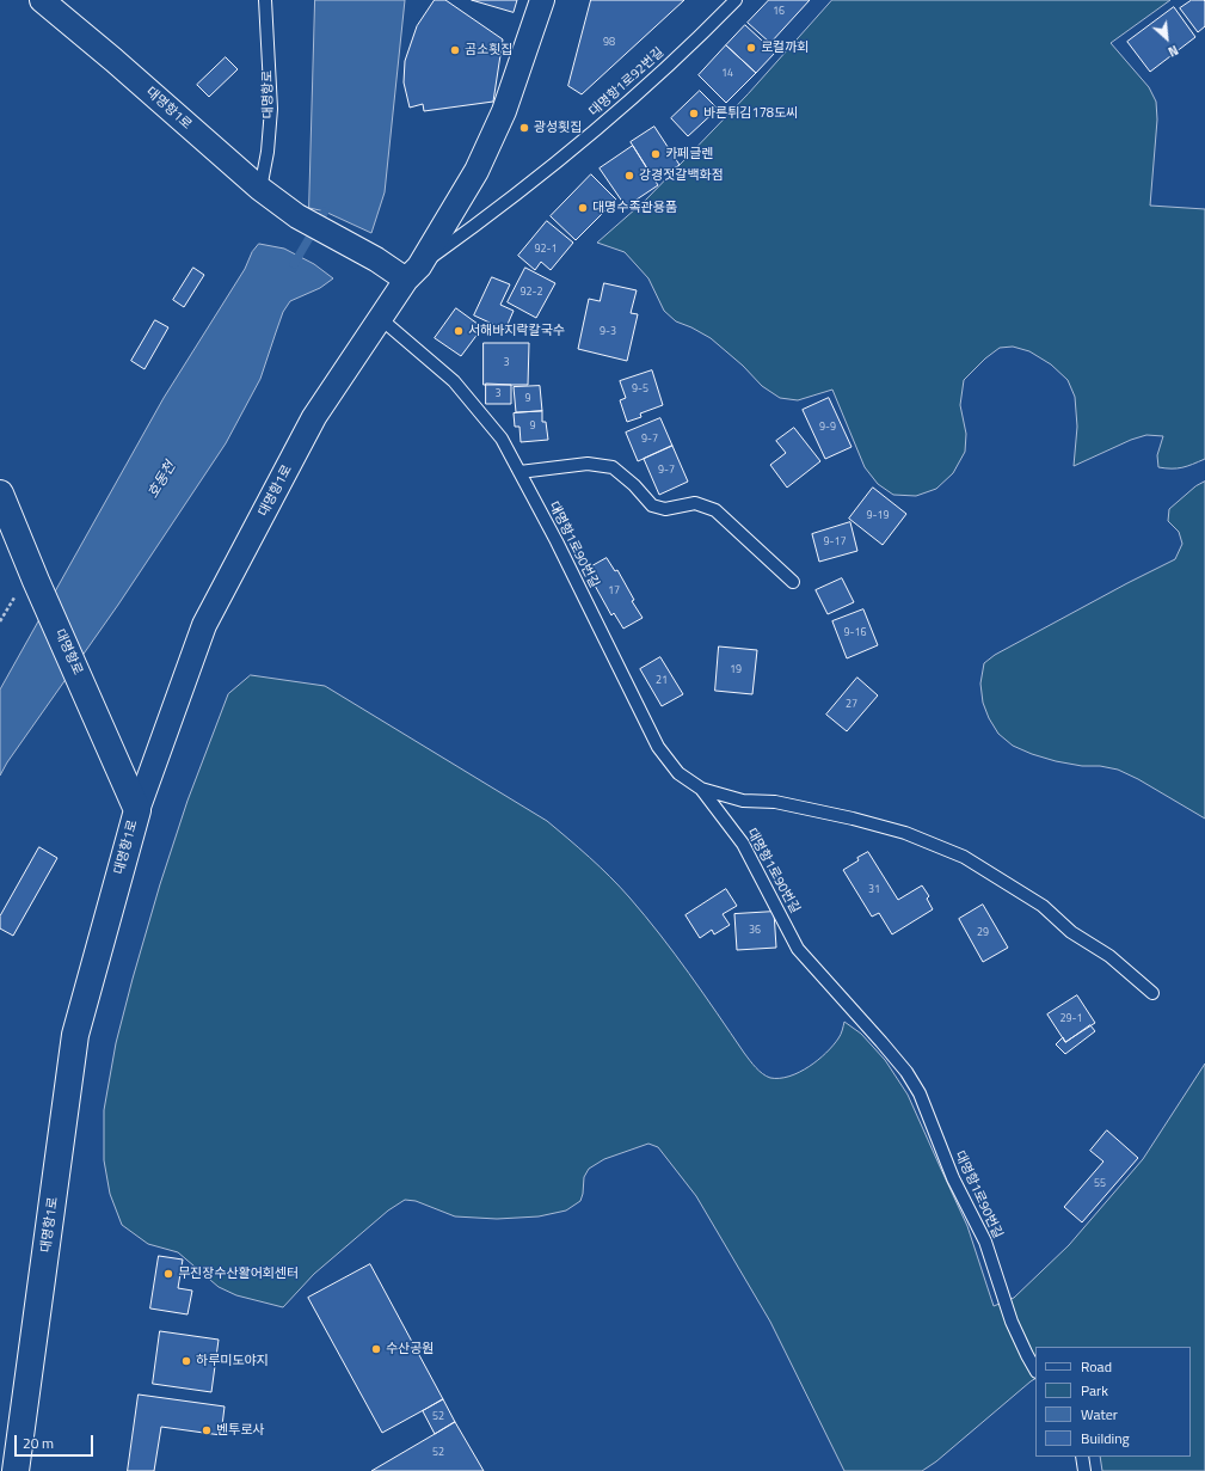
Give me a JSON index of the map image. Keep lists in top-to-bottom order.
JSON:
{
  "streets": {
    "street": ["대명항로", "대명항1로"],
    "lane": ["대명항1로92번길", "대명항1로90번길"]
  },
  "crossings": [
    ["대명항1로92번길", "대명항1로"],
    ["대명항로", "대명항1로"],
    ["대명항1로", "대명항1로90번길"]
  ],
  "water": ["호동천"],
  "places": [
    "로컬까회",
    "곰소횟집",
    "바른튀김178도씨",
    "광성횟집",
    "카페글렌",
    "강경젓갈백화점",
    "대명수족관용품",
    "서해바지락칼국수",
    "무진장수산활어회센터",
    "수산공원",
    "하루미도야지",
    "벤투로사"
  ],
  "house_numbers": [
    "16",
    "98",
    "14",
    "92-1",
    "92-2",
    "9-3",
    "3",
    "9-5",
    "3",
    "9",
    "9",
    "9-9",
    "9-7",
    "9-7",
    "9-19",
    "9-17",
    "17",
    "9-16",
    "19",
    "21",
    "27",
    "31",
    "36",
    "29",
    "29-1",
    "55",
    "52",
    "52"
  ],
  "legend": [
    "Road",
    "Park",
    "Water",
    "Building"
  ],
  "scale_bar": "20 m",
  "north": "bottom right"
}
